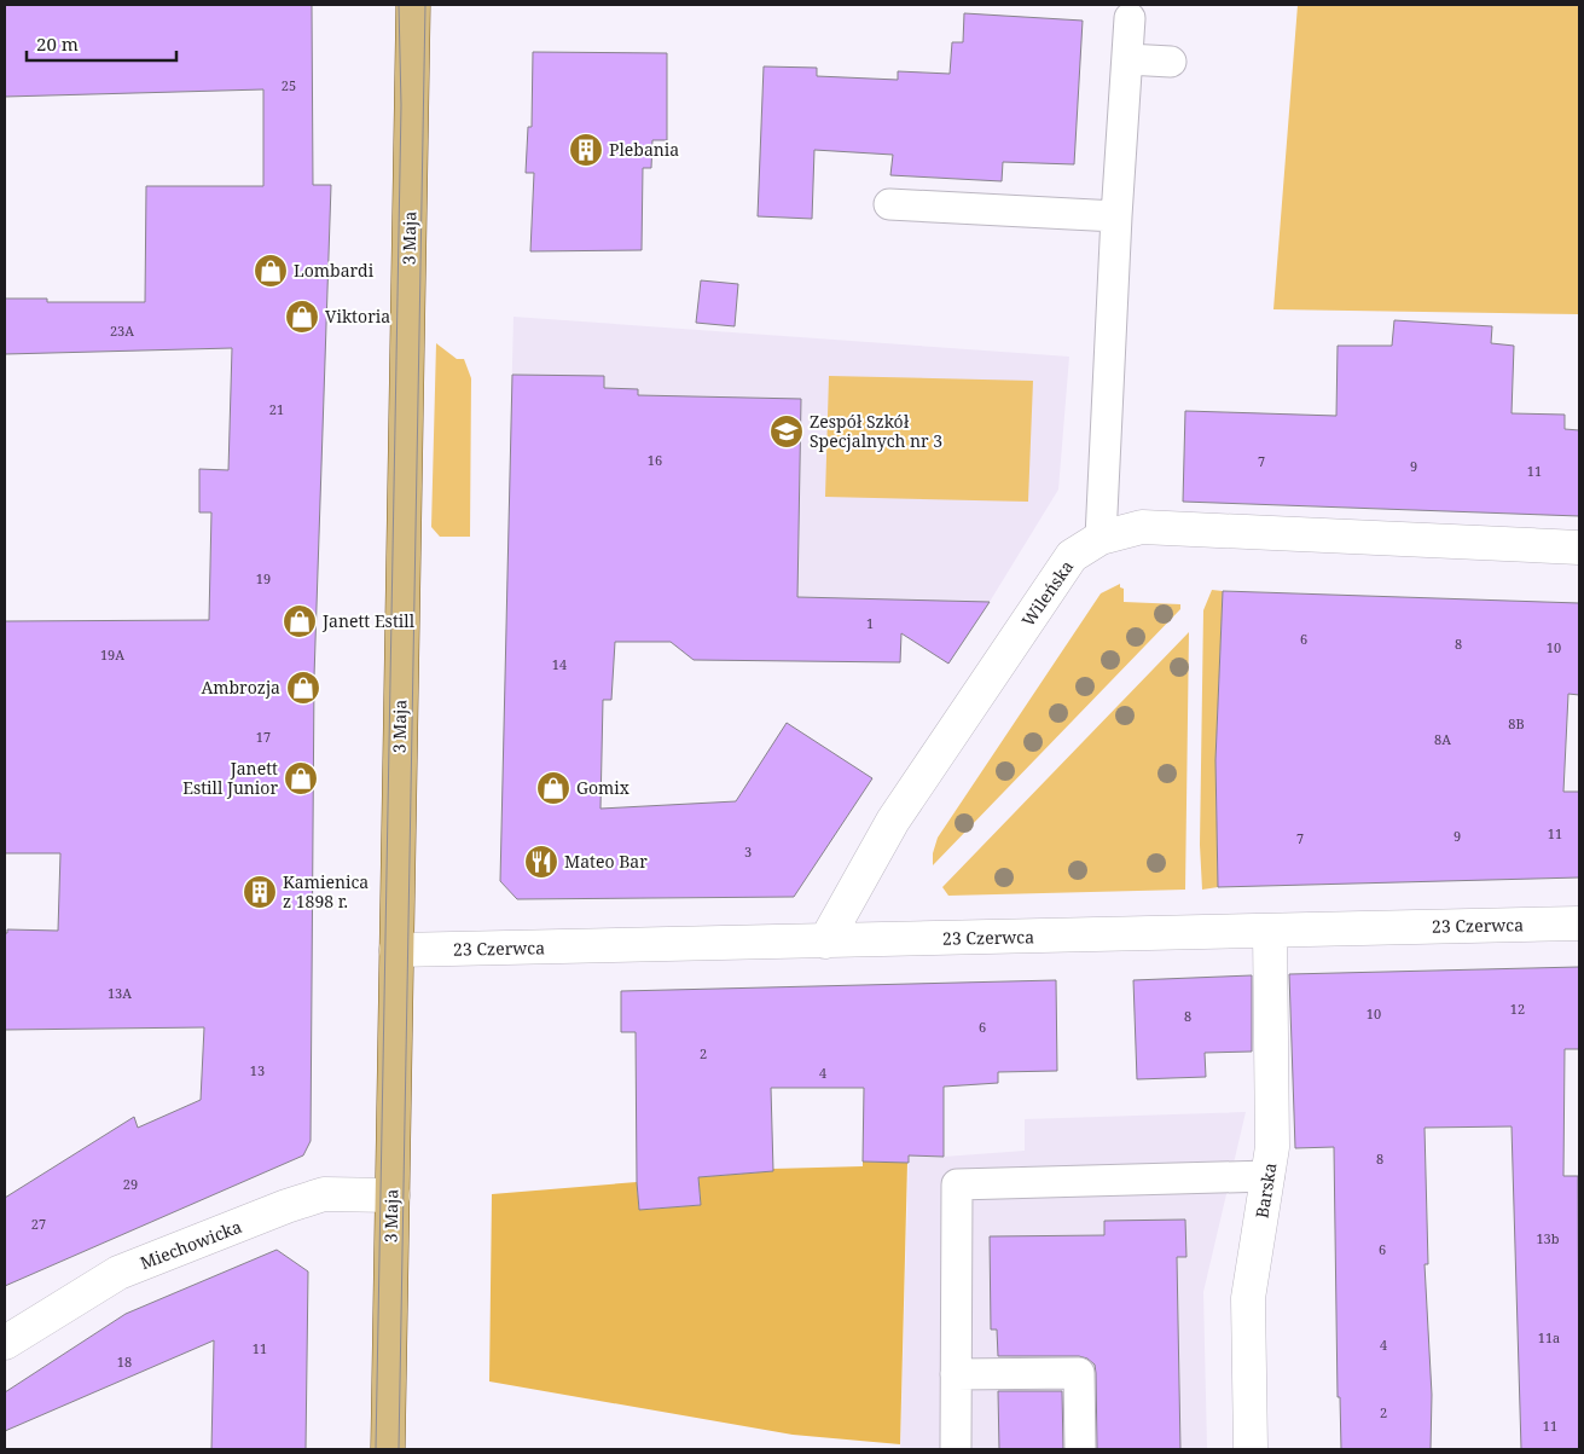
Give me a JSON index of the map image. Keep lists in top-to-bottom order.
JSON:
{
  "streets": {
    "main road": ["3 Maja"],
    "street": [
      "Wileńska",
      "23 Czerwca",
      "Barska",
      "Miechowicka"
    ]
  },
  "crossings": [
    ["3 Maja", "23 Czerwca"],
    ["3 Maja", "Miechowicka"],
    ["Wileńska", "23 Czerwca"],
    ["23 Czerwca", "Barska"]
  ],
  "places": {
    "building": ["Plebania", "Kamienica z 1898 r."],
    "shop": [
      "Lombardi",
      "Viktoria",
      "Janett Estill",
      "Ambrozja",
      "Janett Estill Junior",
      "Gomix"
    ],
    "school or university": ["Zespół Szkół Specjalnych nr 3"],
    "restaurant": ["Mateo Bar"]
  },
  "house_numbers": [
    "25",
    "23A",
    "21",
    "16",
    "7",
    "9",
    "11",
    "19",
    "1",
    "6",
    "8",
    "10",
    "19A",
    "14",
    "8B",
    "17",
    "8A",
    "11",
    "9",
    "7",
    "3",
    "13A",
    "12",
    "10",
    "8",
    "6",
    "2",
    "13",
    "4",
    "8",
    "29",
    "27",
    "13b",
    "6",
    "11a",
    "4",
    "11",
    "18",
    "2",
    "11"
  ],
  "scale_bar": "20 m"
}
